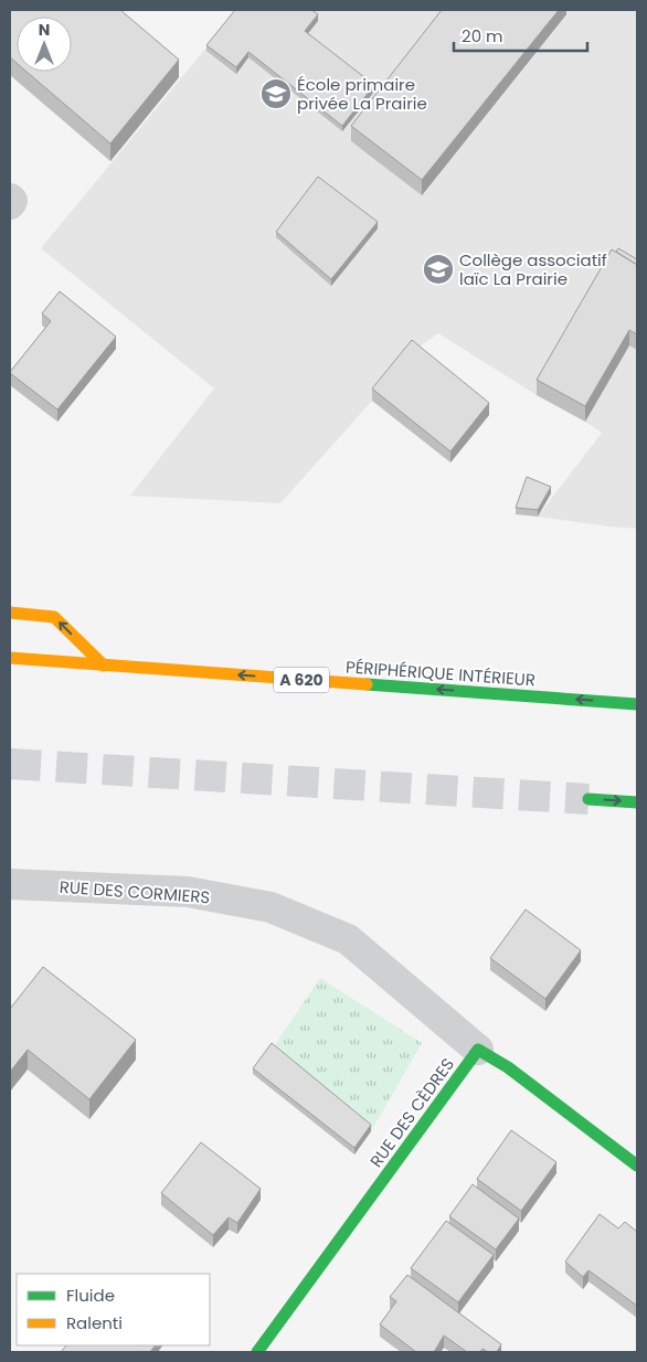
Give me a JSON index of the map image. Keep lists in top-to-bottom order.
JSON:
{
  "streets": {
    "main road": ["PÉRIPHÉRIQUE INTÉRIEUR", "A 620", "RUE DES CÈDRES"],
    "street": ["RUE DES CORMIERS"]
  },
  "crossings": [
    ["RUE DES CORMIERS", "RUE DES CÈDRES"]
  ],
  "one_way": ["PÉRIPHÉRIQUE INTÉRIEUR"],
  "places": {
    "school or university": ["École primaire privée La Prairie", "Collège associatif laïc La Prairie"]
  },
  "legend": ["Fluide", "Ralenti"],
  "scale_bar": "20 m",
  "north": "top"
}
